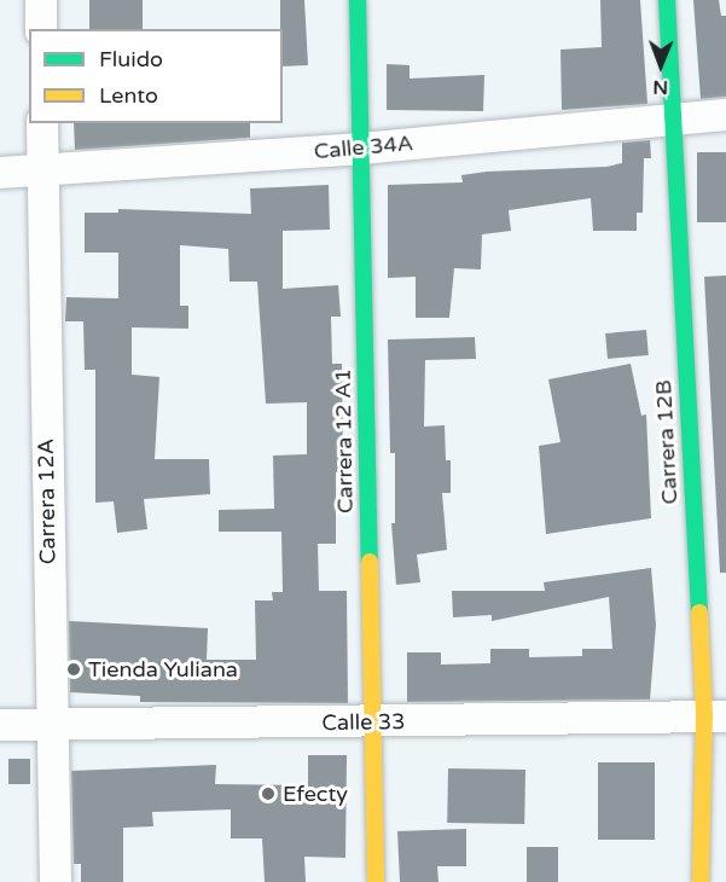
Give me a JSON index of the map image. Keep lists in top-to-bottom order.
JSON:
{
  "streets": {
    "street": [
      "Calle 34A",
      "Carrera 12 A1",
      "Carrera 12B",
      "Carrera 12A",
      "Calle 33"
    ]
  },
  "crossings": [
    ["Calle 34A", "Carrera 12 A1"],
    ["Calle 34A", "Carrera 12B"],
    ["Calle 34A", "Carrera 12A"],
    ["Carrera 12 A1", "Calle 33"],
    ["Carrera 12B", "Calle 33"],
    ["Carrera 12A", "Calle 33"]
  ],
  "places": ["Tienda Yuliana", "Efecty"],
  "legend": ["Fluido", "Lento"],
  "north": "bottom"
}
